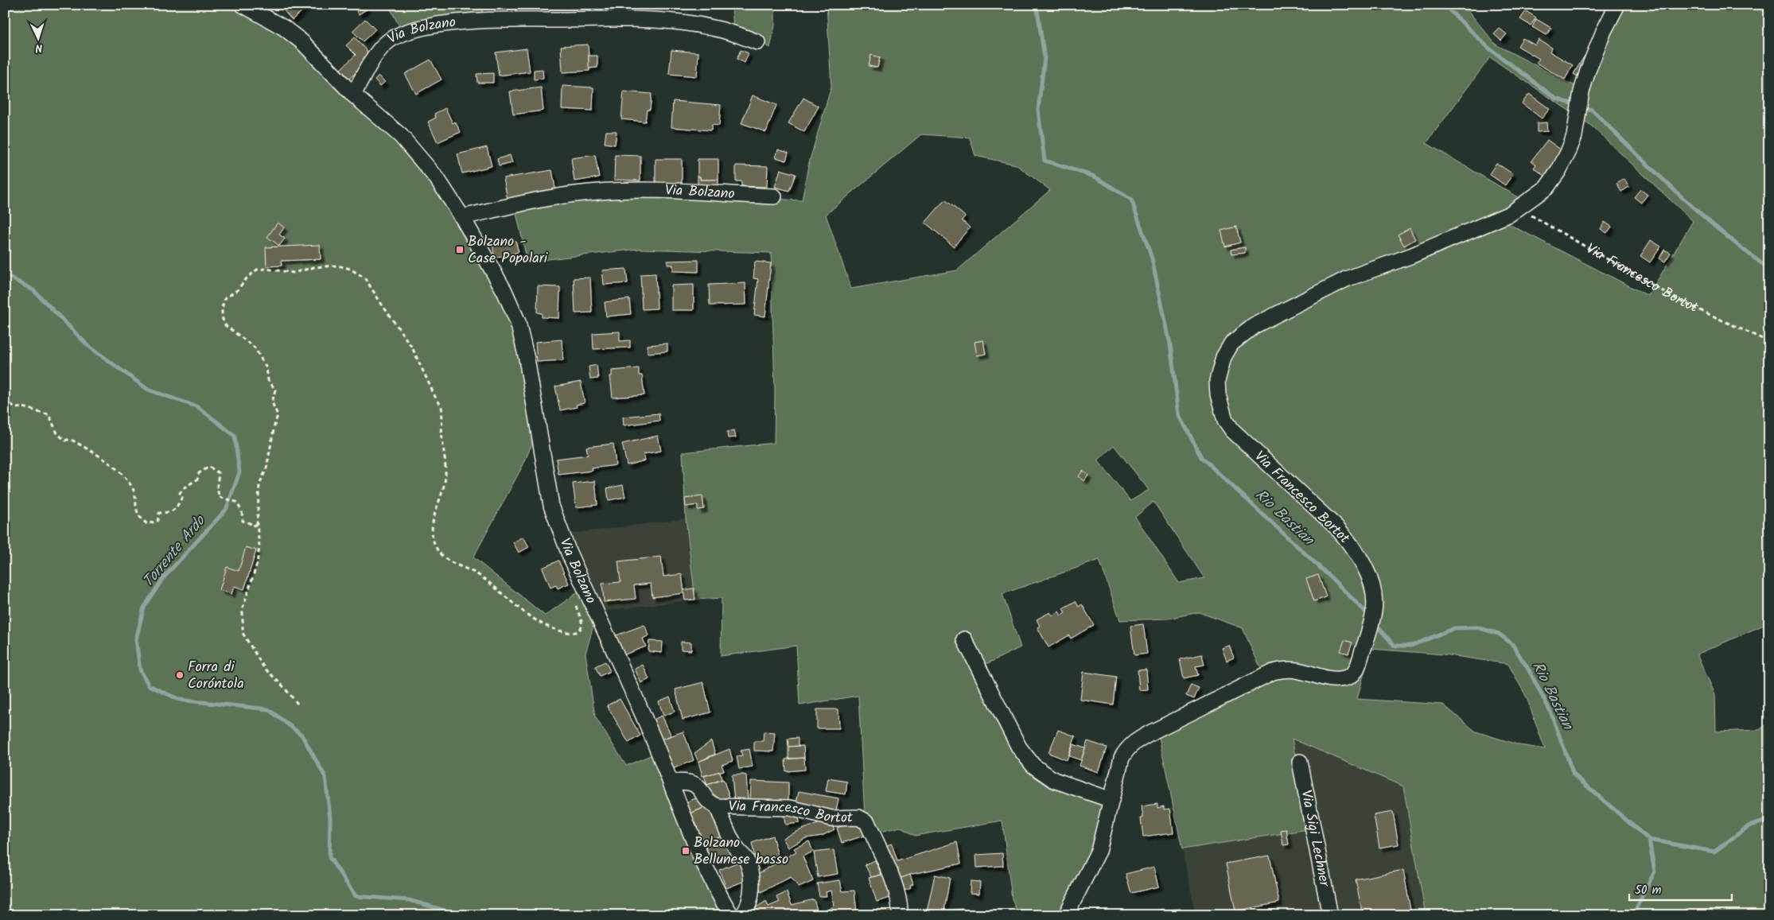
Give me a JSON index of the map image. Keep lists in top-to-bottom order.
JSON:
{
  "streets": {
    "street": ["Via Bolzano", "Via Francesco Bortot", "Via Sigi Lechner"]
  },
  "crossings": [
    ["Via Bolzano", "Via Francesco Bortot"]
  ],
  "water": ["Rio Bastian", "Torrente Ardo"],
  "places": {
    "transit": ["Bolzano - Case Popolari", "Bolzano Bellunese basso"],
    "other": ["Forra di Coróntola"]
  },
  "scale_bar": "50 m",
  "north": "bottom"
}
